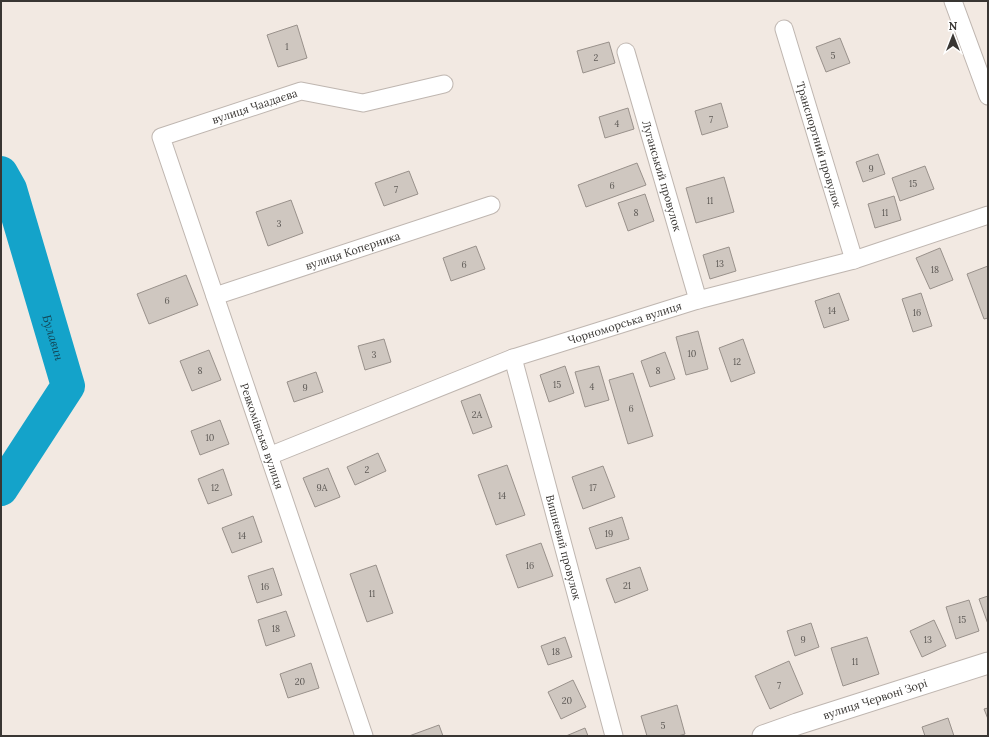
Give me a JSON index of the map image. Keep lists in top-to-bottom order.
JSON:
{
  "streets": {
    "street": [
      "вулиця Чаадаєва",
      "Транспортний провулок",
      "Луганський провулок",
      "вулиця Коперника",
      "Чорноморська вулиця",
      "Ревкомівська вулиця",
      "Вишневий провулок",
      "вулиця Червоні Зорі"
    ]
  },
  "crossings": [
    ["вулиця Чаадаєва", "Ревкомівська вулиця"],
    ["Транспортний провулок", "Чорноморська вулиця"],
    ["Луганський провулок", "Чорноморська вулиця"],
    ["вулиця Коперника", "Ревкомівська вулиця"],
    ["Чорноморська вулиця", "Ревкомівська вулиця"],
    ["Чорноморська вулиця", "Вишневий провулок"]
  ],
  "water": ["Булавин"],
  "house_numbers": [
    "1",
    "5",
    "2",
    "7",
    "4",
    "9",
    "15",
    "6",
    "7",
    "11",
    "8",
    "11",
    "3",
    "13",
    "6",
    "18",
    "6",
    "14",
    "16",
    "10",
    "3",
    "12",
    "8",
    "8",
    "15",
    "4",
    "9",
    "6",
    "2А",
    "10",
    "2",
    "12",
    "9А",
    "17",
    "14",
    "19",
    "14",
    "16",
    "21",
    "16",
    "11",
    "15",
    "18",
    "9",
    "13",
    "18",
    "11",
    "20",
    "7",
    "20",
    "5"
  ],
  "north": "top"
}
